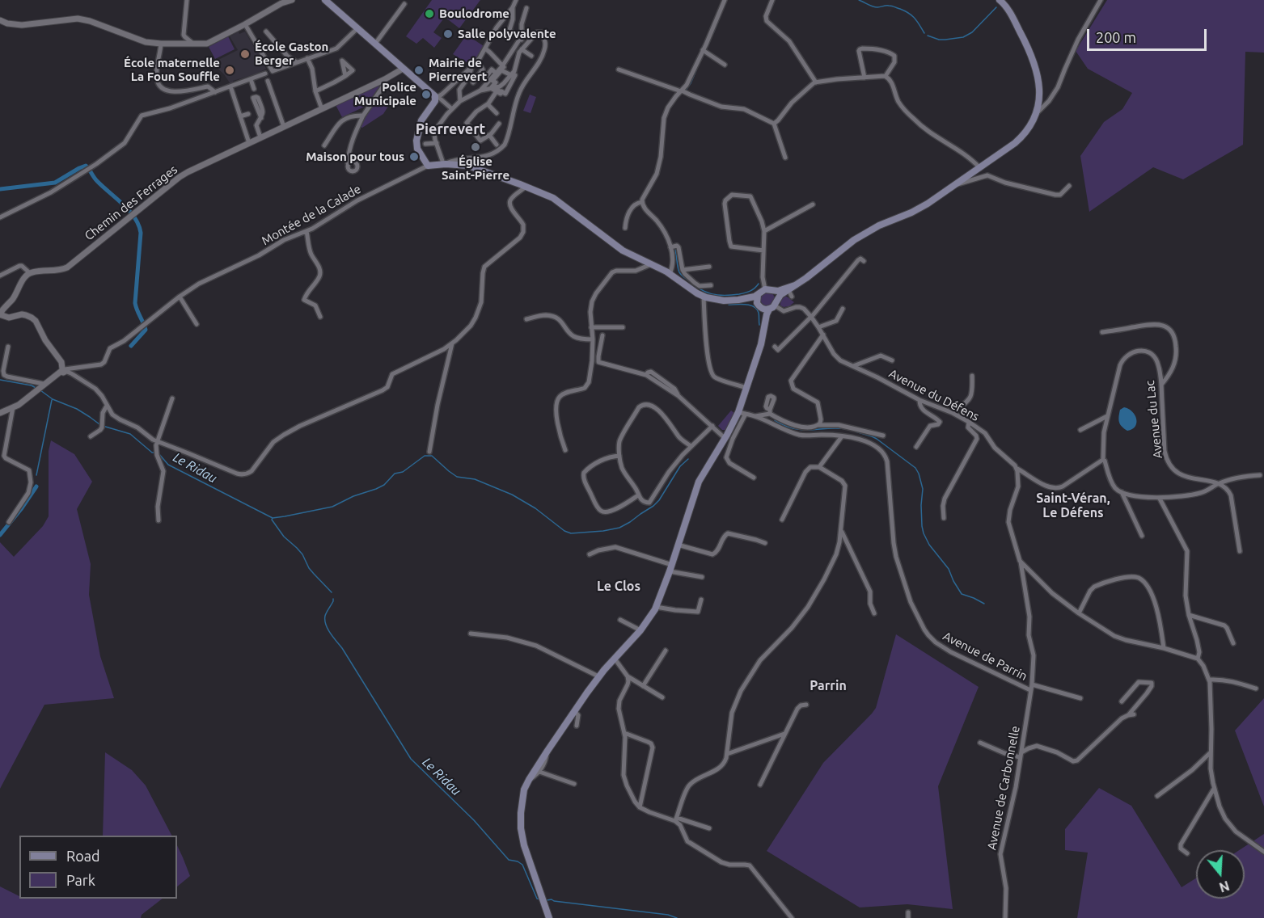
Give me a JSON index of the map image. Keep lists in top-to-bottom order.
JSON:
{
  "streets": {
    "street": [
      "Chemin des Ferrages",
      "Montée de la Calade",
      "Avenue du Défens",
      "Avenue du Lac",
      "Avenue de Parrin",
      "Avenue de Carbonnelle"
    ]
  },
  "crossings": [
    ["Avenue du Défens", "Avenue du Lac"],
    ["Avenue de Parrin", "Avenue de Carbonnelle"]
  ],
  "districts": [
    "Pierrevert",
    "Saint-Véran, Le Défens",
    "Le Clos",
    "Parrin"
  ],
  "water": ["Le Ridau"],
  "places": [
    "Boulodrome",
    "Salle polyvalente",
    "École Gaston Berger",
    "École maternelle La Foun Souffle",
    "Mairie de Pierrevert",
    "Police Municipale",
    "Église Saint-Pierre",
    "Maison pour tous"
  ],
  "legend": ["Road", "Park"],
  "scale_bar": "200 m",
  "north": "bottom"
}
